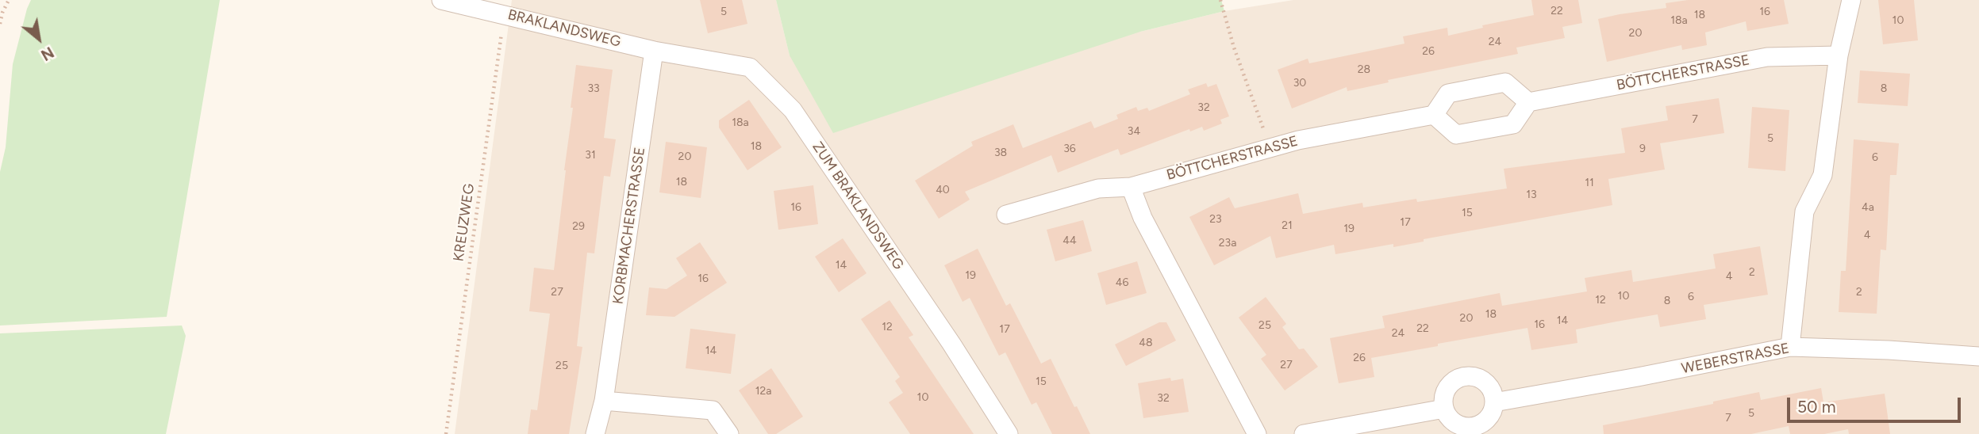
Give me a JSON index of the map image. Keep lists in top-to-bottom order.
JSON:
{
  "streets": {
    "street": [
      "BRAKLANDSWEG",
      "BÖTTCHERSTRASSE",
      "ZUM BRAKLANDSWEG",
      "KORBMACHERSTRASSE",
      "WEBERSTRASSE"
    ],
    "path": ["KREUZWEG"]
  },
  "crossings": [
    ["BRAKLANDSWEG", "ZUM BRAKLANDSWEG"],
    ["BRAKLANDSWEG", "KREUZWEG"],
    ["BRAKLANDSWEG", "KORBMACHERSTRASSE"],
    ["ZUM BRAKLANDSWEG", "KORBMACHERSTRASSE"]
  ],
  "house_numbers": [
    "22",
    "5",
    "16",
    "18",
    "18a",
    "10",
    "20",
    "24",
    "26",
    "28",
    "30",
    "33",
    "8",
    "32",
    "7",
    "18a",
    "34",
    "5",
    "18",
    "36",
    "9",
    "38",
    "31",
    "20",
    "6",
    "18",
    "11",
    "40",
    "13",
    "16",
    "4a",
    "15",
    "23",
    "17",
    "21",
    "29",
    "19",
    "4",
    "44",
    "23a",
    "14",
    "2",
    "19",
    "4",
    "16",
    "46",
    "27",
    "2",
    "10",
    "6",
    "12",
    "8",
    "18",
    "20",
    "14",
    "16",
    "25",
    "12",
    "22",
    "17",
    "24",
    "48",
    "14",
    "26",
    "27",
    "25",
    "15",
    "12a",
    "10",
    "32",
    "5",
    "7"
  ],
  "scale_bar": "50 m",
  "north": "bottom right"
}
